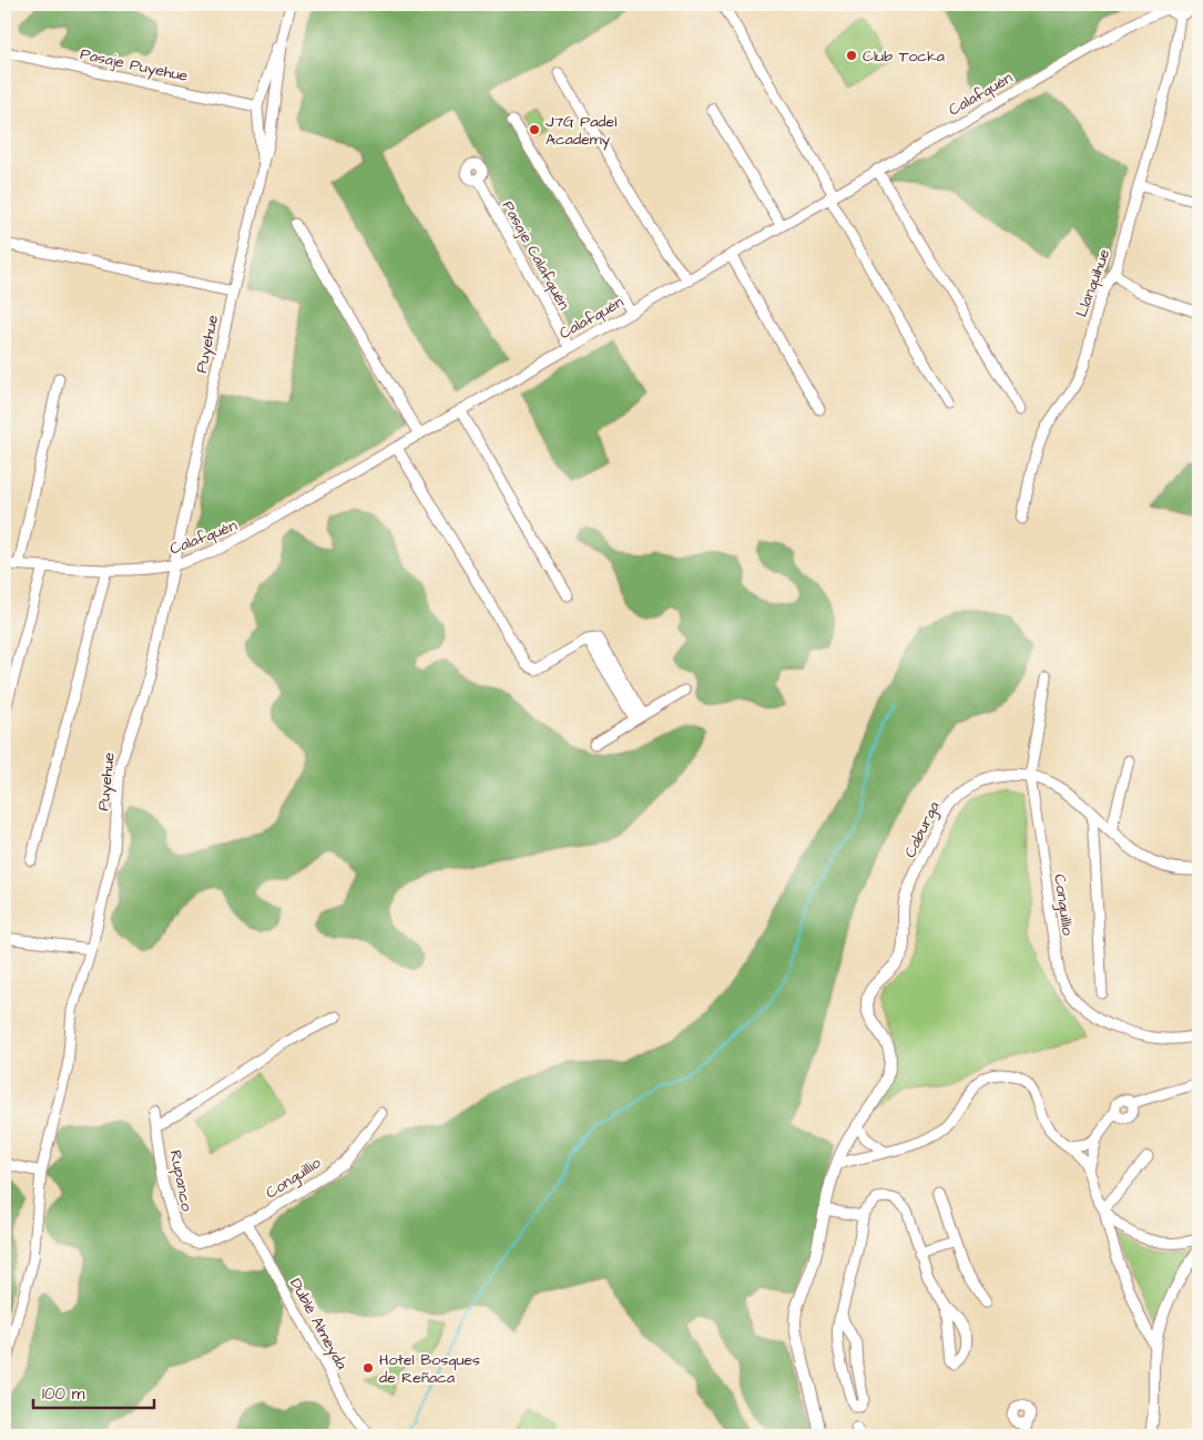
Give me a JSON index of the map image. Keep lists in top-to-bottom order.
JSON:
{
  "streets": {
    "street": [
      "Pasaje Puyehue",
      "Calafquén",
      "Pasaje Calafquén",
      "Llanquihue",
      "Puyehue",
      "Caburga",
      "Conguillio",
      "Rupanco",
      "Dublé Almeyda"
    ]
  },
  "crossings": [
    ["Pasaje Puyehue", "Puyehue"],
    ["Calafquén", "Pasaje Calafquén"],
    ["Calafquén", "Puyehue"],
    ["Caburga", "Conguillio"],
    ["Conguillio", "Rupanco"],
    ["Conguillio", "Dublé Almeyda"]
  ],
  "places": ["Club Tocka", "J7G Padel Academy", "Hotel Bosques de Reñaca"],
  "scale_bar": "100 m"
}
